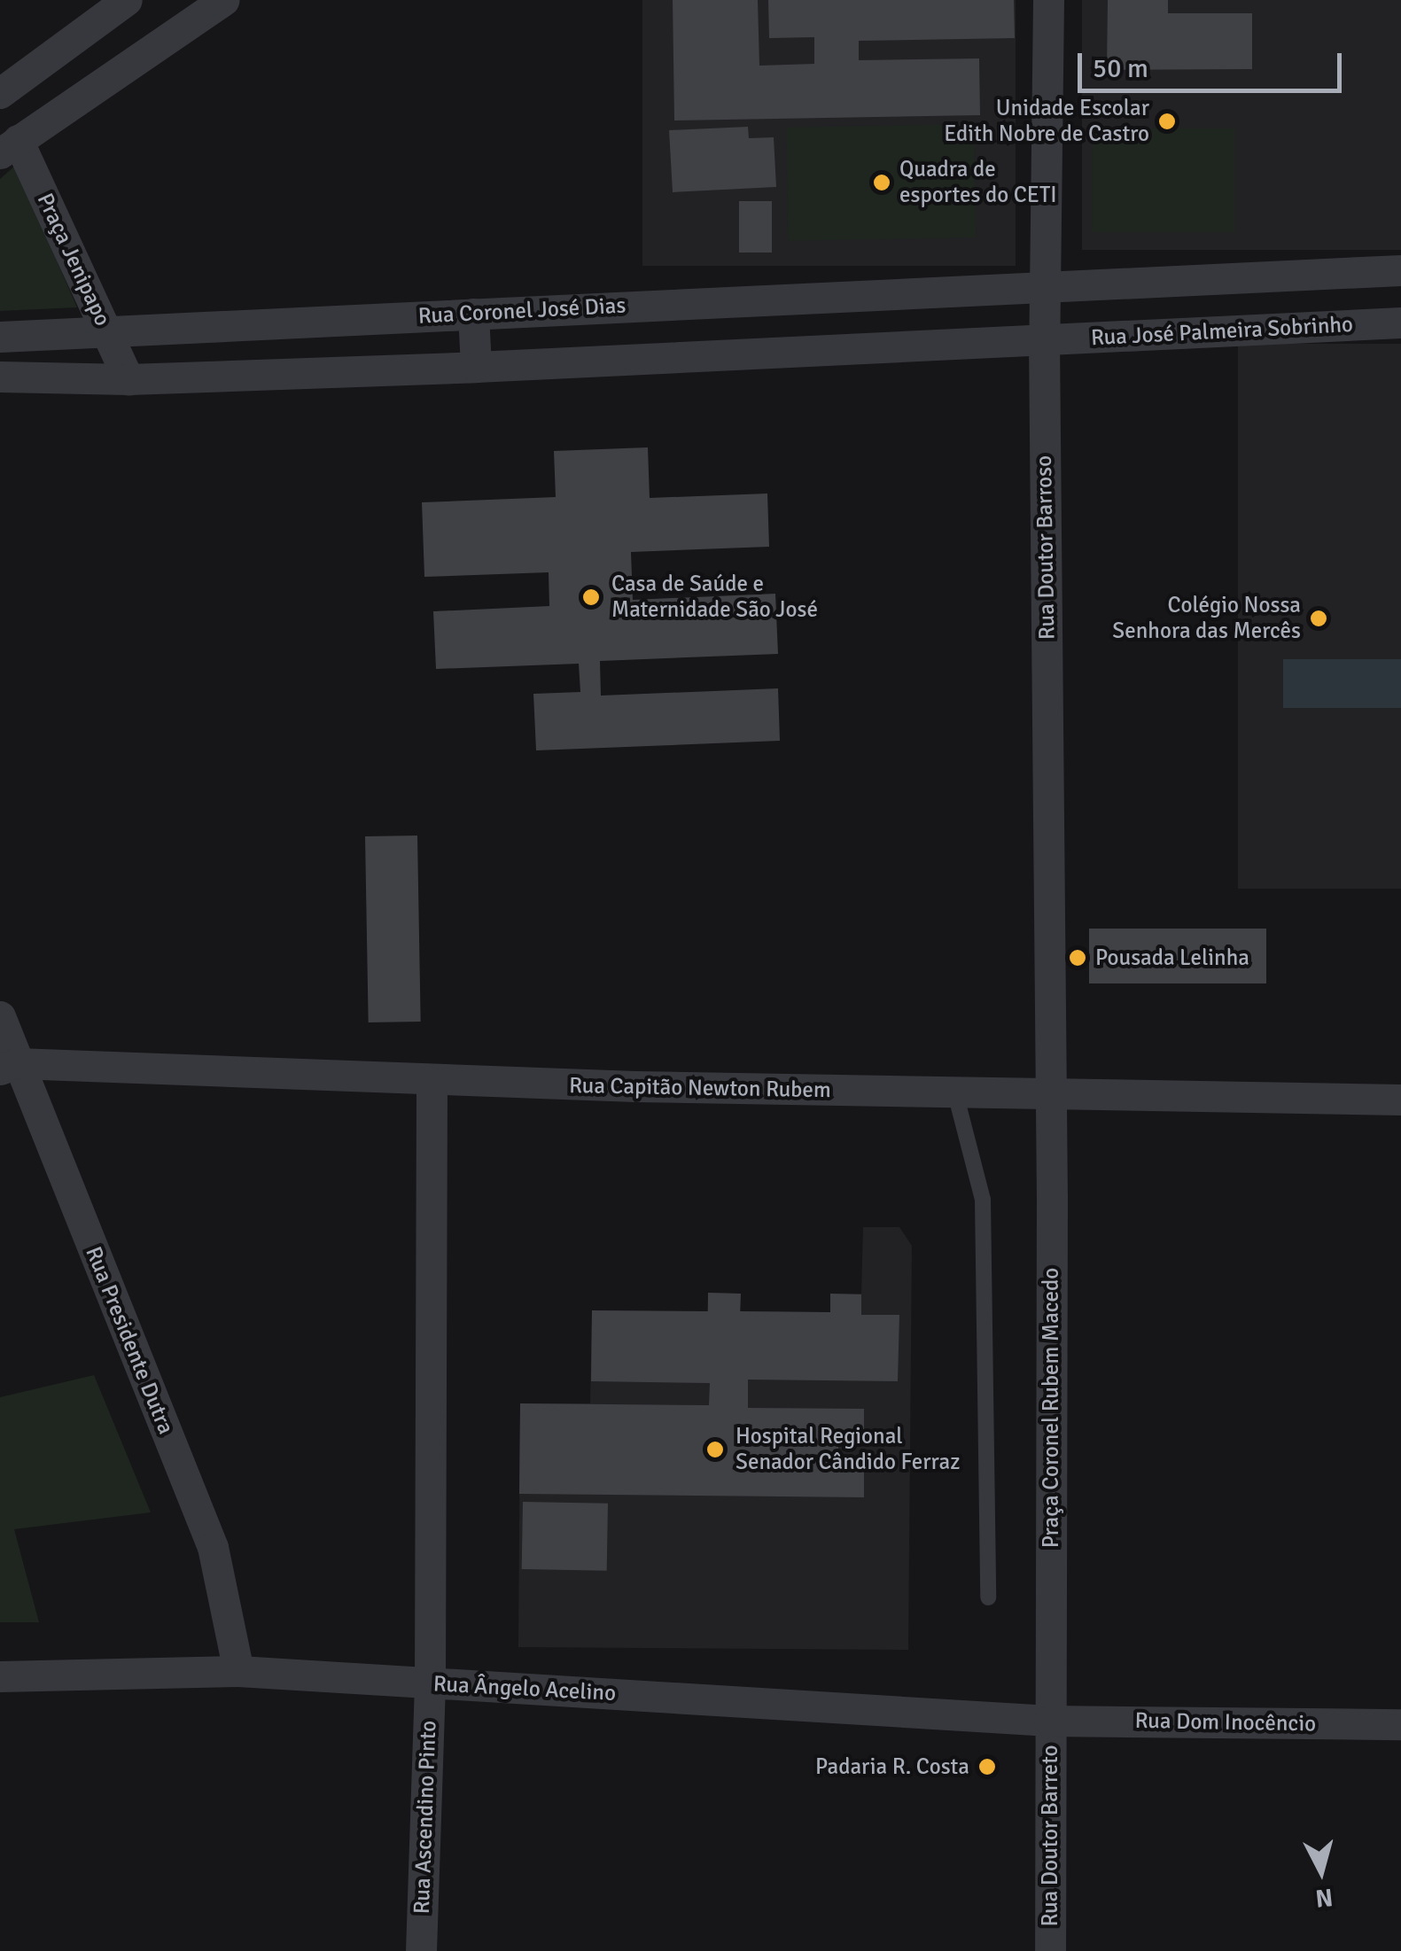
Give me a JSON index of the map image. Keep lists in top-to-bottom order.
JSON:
{
  "streets": {
    "street": [
      "Praça Jenipapo",
      "Rua Coronel José Dias",
      "Rua José Palmeira Sobrinho",
      "Rua Doutor Barroso",
      "Rua Capitão Newton Rubem",
      "Rua Presidente Dutra",
      "Praça Coronel Rubem Macedo",
      "Rua Ângelo Acelino",
      "Rua Dom Inocêncio",
      "Rua Ascendino Pinto",
      "Rua Doutor Barreto"
    ]
  },
  "crossings": [
    ["Praça Jenipapo", "Rua Coronel José Dias"],
    ["Rua Coronel José Dias", "Rua Doutor Barroso"],
    ["Rua José Palmeira Sobrinho", "Rua Doutor Barroso"],
    ["Rua Doutor Barroso", "Rua Capitão Newton Rubem"],
    ["Rua Doutor Barroso", "Praça Coronel Rubem Macedo"],
    ["Rua Capitão Newton Rubem", "Rua Presidente Dutra"],
    ["Rua Capitão Newton Rubem", "Praça Coronel Rubem Macedo"],
    ["Rua Presidente Dutra", "Rua Ângelo Acelino"],
    ["Praça Coronel Rubem Macedo", "Rua Ângelo Acelino"],
    ["Praça Coronel Rubem Macedo", "Rua Dom Inocêncio"],
    ["Praça Coronel Rubem Macedo", "Rua Doutor Barreto"],
    ["Rua Ângelo Acelino", "Rua Dom Inocêncio"],
    ["Rua Ângelo Acelino", "Rua Ascendino Pinto"],
    ["Rua Ângelo Acelino", "Rua Doutor Barreto"],
    ["Rua Dom Inocêncio", "Rua Doutor Barreto"]
  ],
  "places": [
    "Unidade Escolar Edith Nobre de Castro",
    "Quadra de esportes do CETI",
    "Casa de Saúde e Maternidade São José",
    "Colégio Nossa Senhora das Mercês",
    "Pousada Lelinha",
    "Hospital Regional Senador Cândido Ferraz",
    "Padaria R. Costa"
  ],
  "scale_bar": "50 m",
  "north": "bottom"
}
